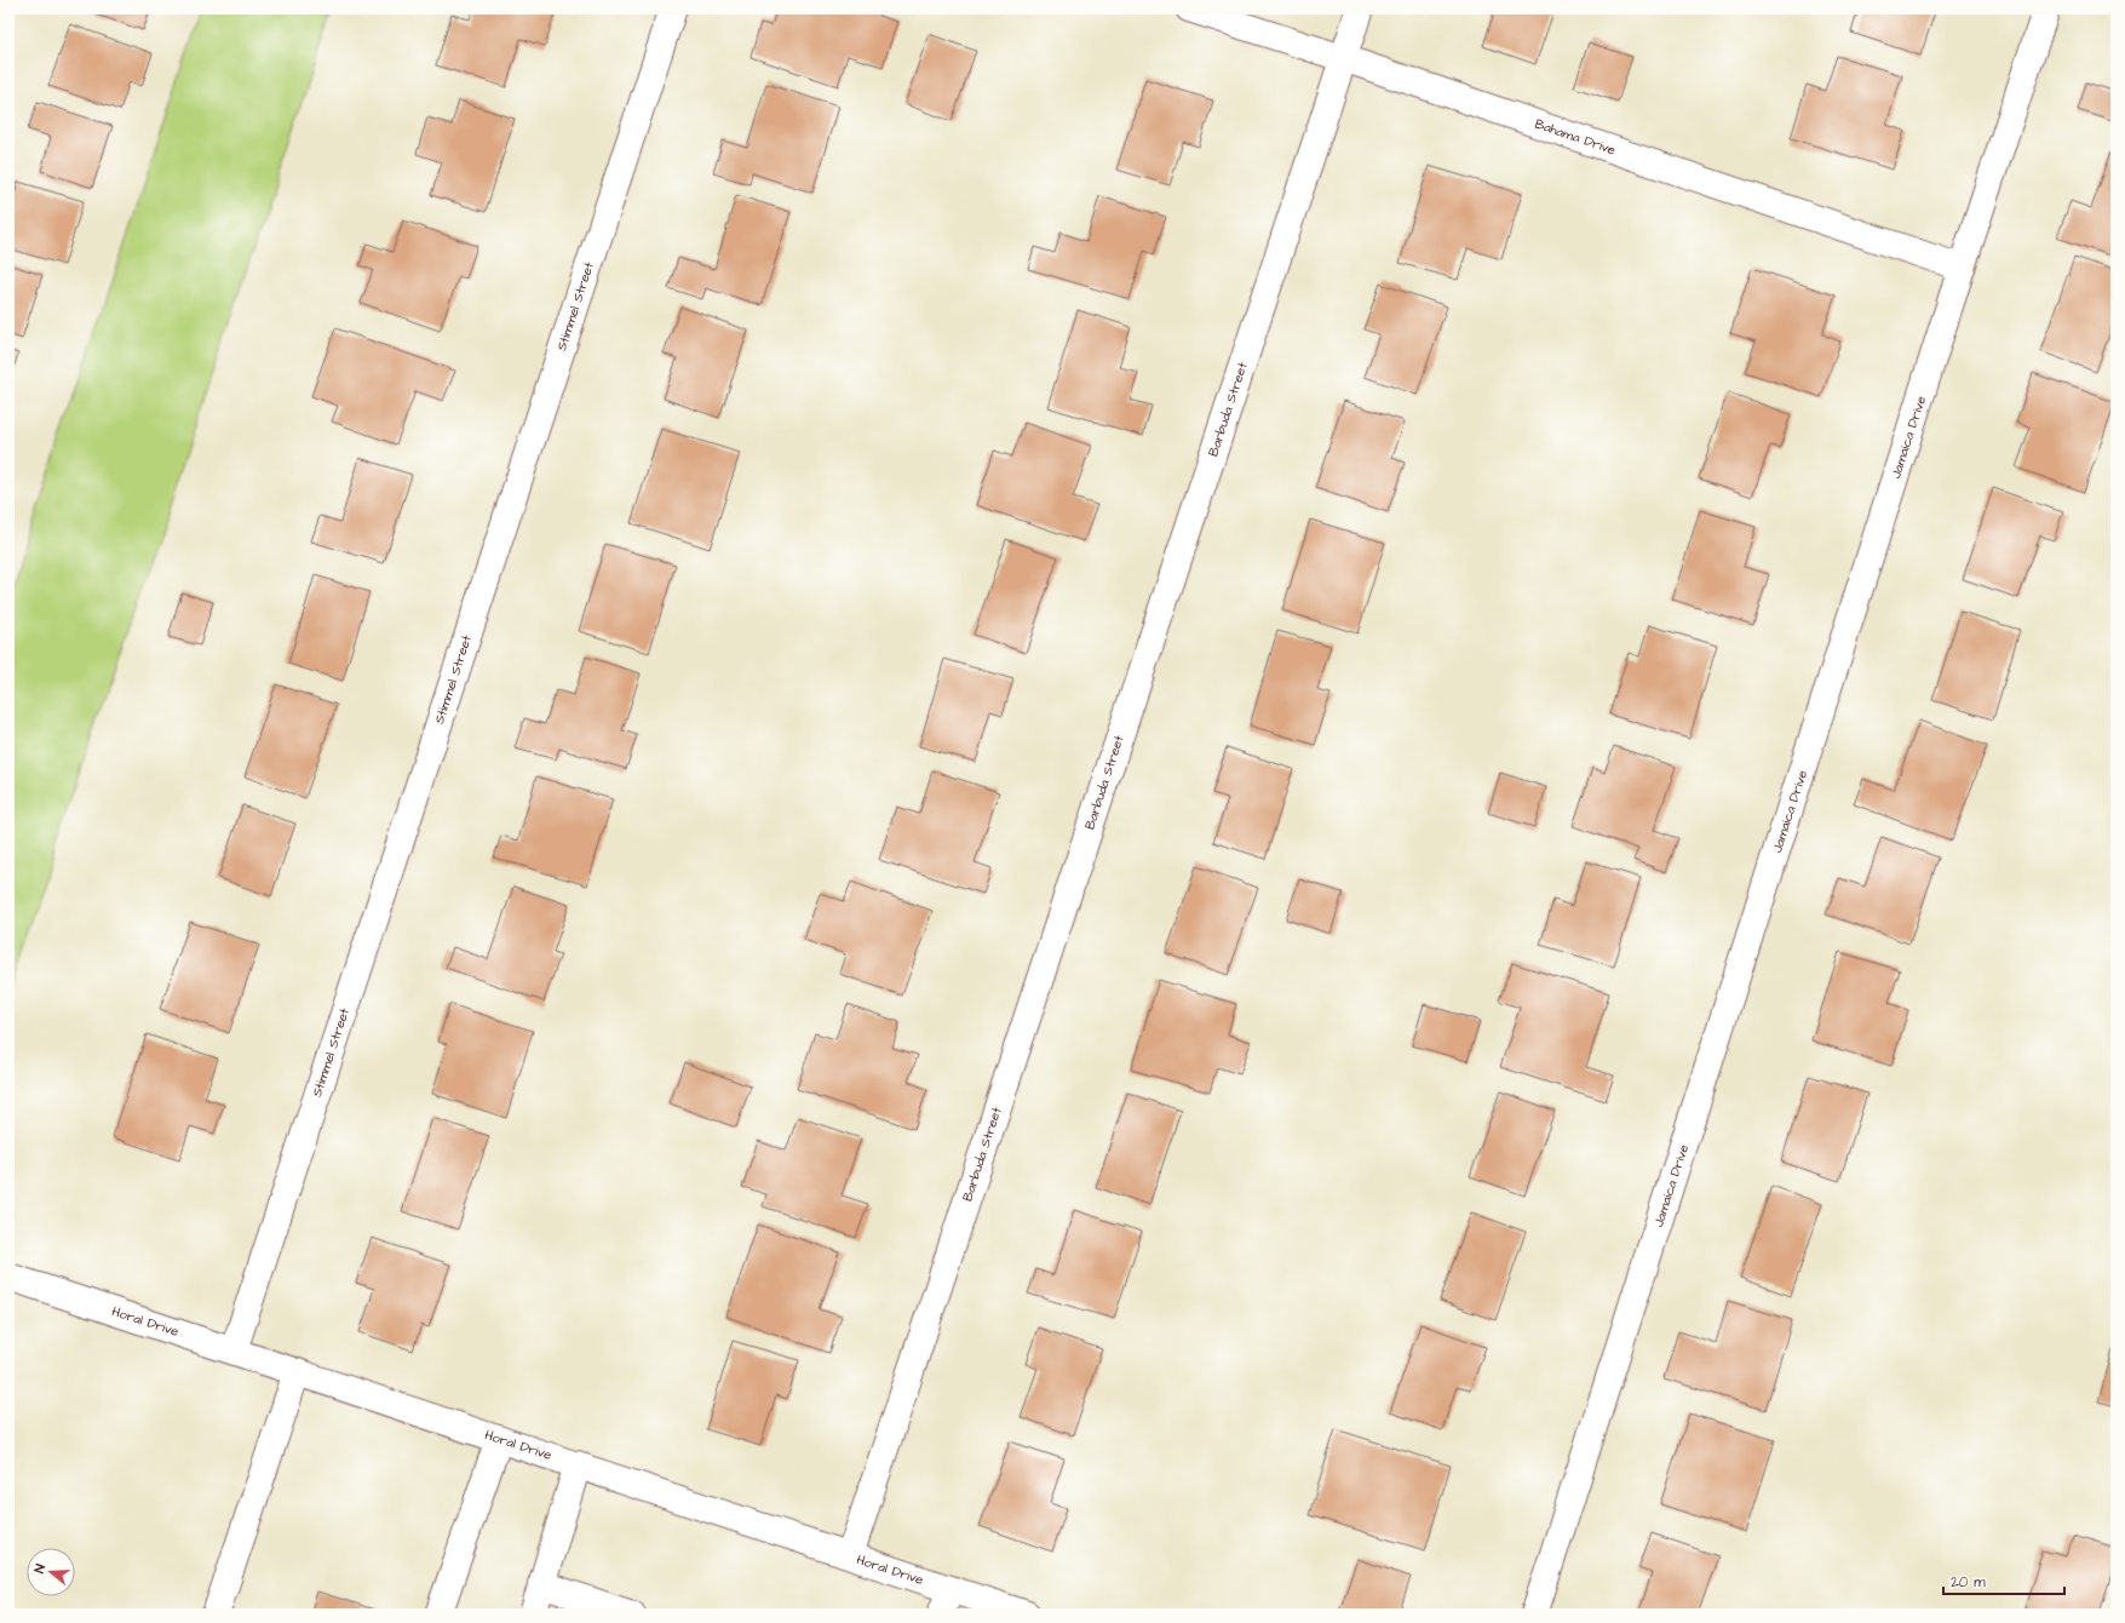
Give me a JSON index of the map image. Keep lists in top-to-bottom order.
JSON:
{
  "streets": {
    "street": [
      "Bahama Drive",
      "Stimmel Street",
      "Barbuda Street",
      "Jamaica Drive",
      "Horal Drive"
    ]
  },
  "crossings": [
    ["Bahama Drive", "Barbuda Street"],
    ["Bahama Drive", "Jamaica Drive"],
    ["Stimmel Street", "Horal Drive"],
    ["Barbuda Street", "Horal Drive"]
  ],
  "scale_bar": "20 m",
  "north": "left"
}
